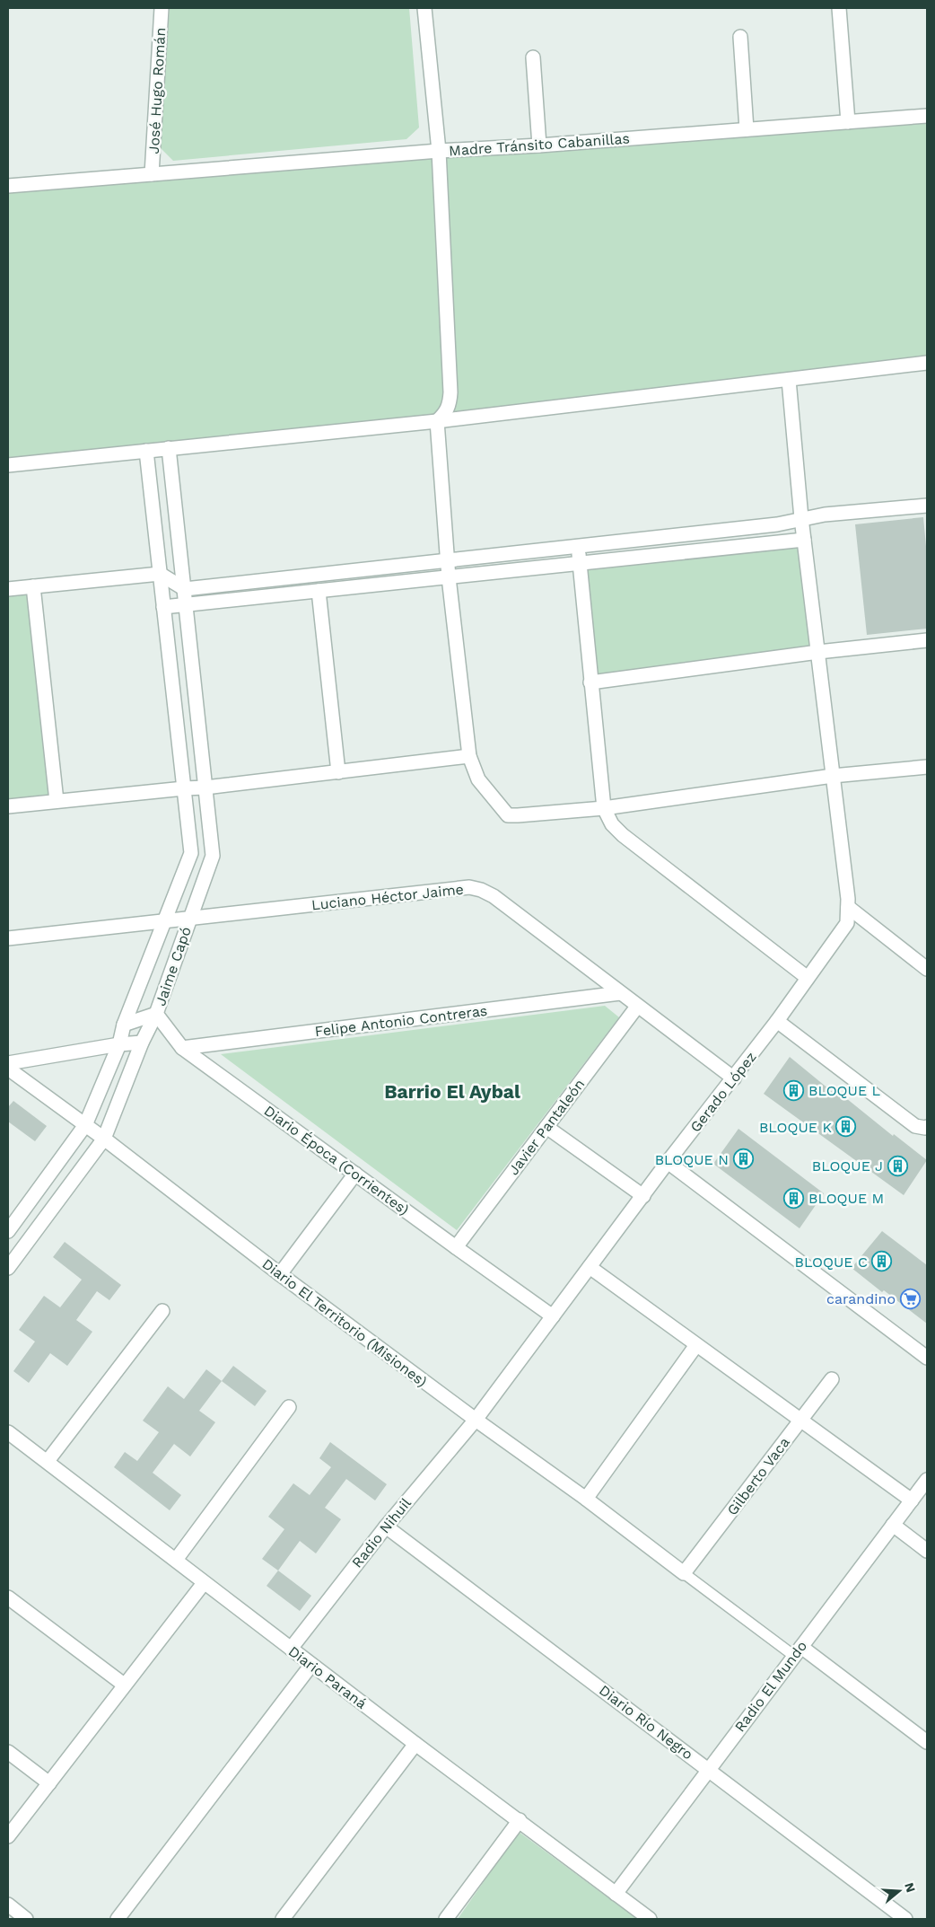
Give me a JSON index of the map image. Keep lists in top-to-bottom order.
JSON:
{
  "streets": {
    "street": [
      "José Hugo Román",
      "Madre Tránsito Cabanillas",
      "Luciano Héctor Jaime",
      "Jaime Capó",
      "Felipe Antonio Contreras",
      "Gerado López",
      "Javier Pantaleón",
      "Diario Época (Corrientes)",
      "Diario El Territorio (Misiones)",
      "Gilberto Vaca",
      "Radio Nihuil",
      "Diario Paraná",
      "Radio El Mundo",
      "Diario Río Negro"
    ]
  },
  "crossings": [
    ["José Hugo Román", "Madre Tránsito Cabanillas"],
    ["Luciano Héctor Jaime", "Jaime Capó"],
    ["Luciano Héctor Jaime", "Felipe Antonio Contreras"],
    ["Luciano Héctor Jaime", "Gerado López"],
    ["Luciano Héctor Jaime", "Javier Pantaleón"],
    ["Jaime Capó", "Diario Época (Corrientes)"],
    ["Jaime Capó", "Diario El Territorio (Misiones)"],
    ["Felipe Antonio Contreras", "Diario Época (Corrientes)"],
    ["Gerado López", "Diario Época (Corrientes)"],
    ["Gerado López", "Diario El Territorio (Misiones)"],
    ["Gerado López", "Radio Nihuil"],
    ["Javier Pantaleón", "Diario Época (Corrientes)"],
    ["Diario El Territorio (Misiones)", "Gilberto Vaca"],
    ["Diario El Territorio (Misiones)", "Radio Nihuil"],
    ["Radio Nihuil", "Diario Paraná"],
    ["Radio Nihuil", "Diario Río Negro"],
    ["Diario Paraná", "Radio El Mundo"],
    ["Radio El Mundo", "Diario Río Negro"]
  ],
  "districts": ["Barrio El Aybal"],
  "places": {
    "building": [
      "BLOQUE L",
      "BLOQUE K",
      "BLOQUE N",
      "BLOQUE J",
      "BLOQUE M",
      "BLOQUE C"
    ],
    "supermarket": ["carandino"]
  },
  "north": "right"
}
